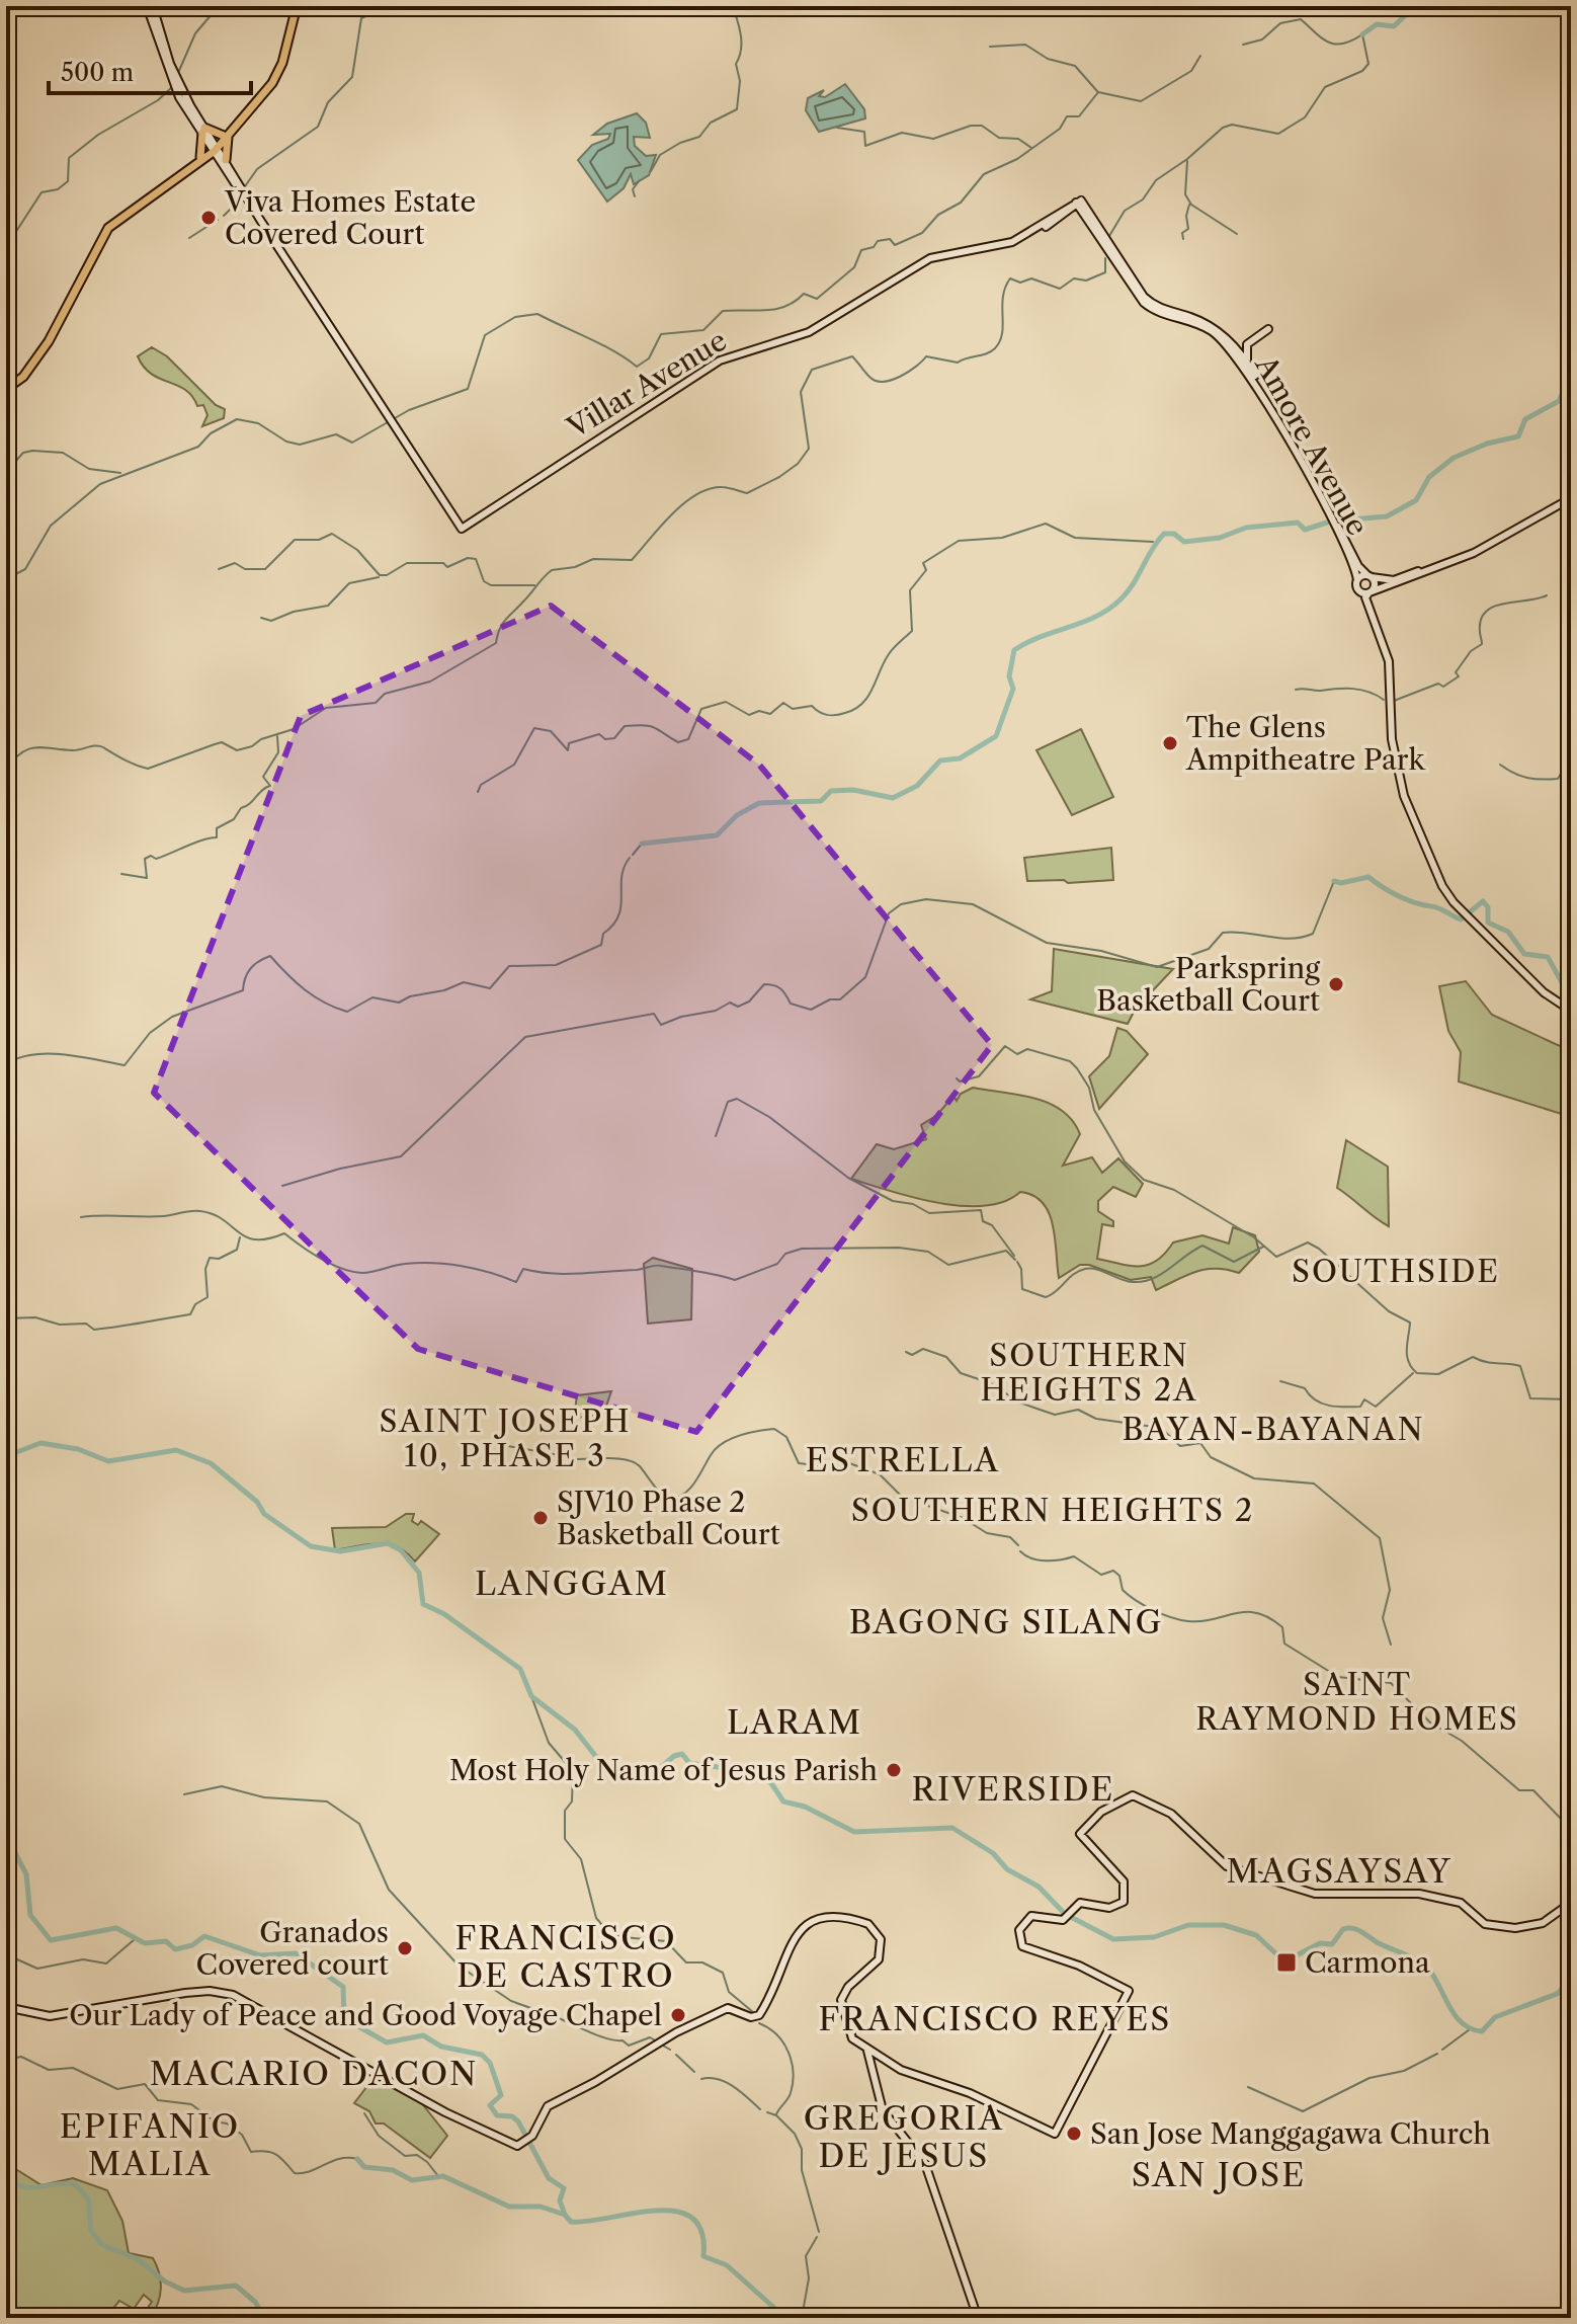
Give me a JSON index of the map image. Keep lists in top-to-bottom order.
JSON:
{
  "streets": {
    "main road": ["Villar Avenue", "Amore Avenue"]
  },
  "crossings": [
    ["Villar Avenue", "Amore Avenue"]
  ],
  "districts": [
    "SOUTHSIDE",
    "SOUTHERN HEIGHTS 2A",
    "SAINT JOSEPH 10, PHASE 3",
    "BAYAN-BAYANAN",
    "ESTRELLA",
    "SOUTHERN HEIGHTS 2",
    "LANGGAM",
    "BAGONG SILANG",
    "SAINT RAYMOND HOMES",
    "LARAM",
    "RIVERSIDE",
    "MAGSAYSAY",
    "FRANCISCO DE CASTRO",
    "FRANCISCO REYES",
    "MACARIO DACON",
    "GREGORIA DE JESUS",
    "EPIFANIO MALIA",
    "SAN JOSE"
  ],
  "places": {
    "other": [
      "Viva Homes Estate Covered Court",
      "The Glens Ampitheatre Park",
      "Parkspring Basketball Court",
      "SJV10 Phase 2 Basketball Court",
      "Most Holy Name of Jesus Parish",
      "Granados Covered court",
      "Our Lady of Peace and Good Voyage Chapel",
      "San Jose Manggagawa Church"
    ],
    "transit": ["Carmona"]
  },
  "scale_bar": "500 m"
}
